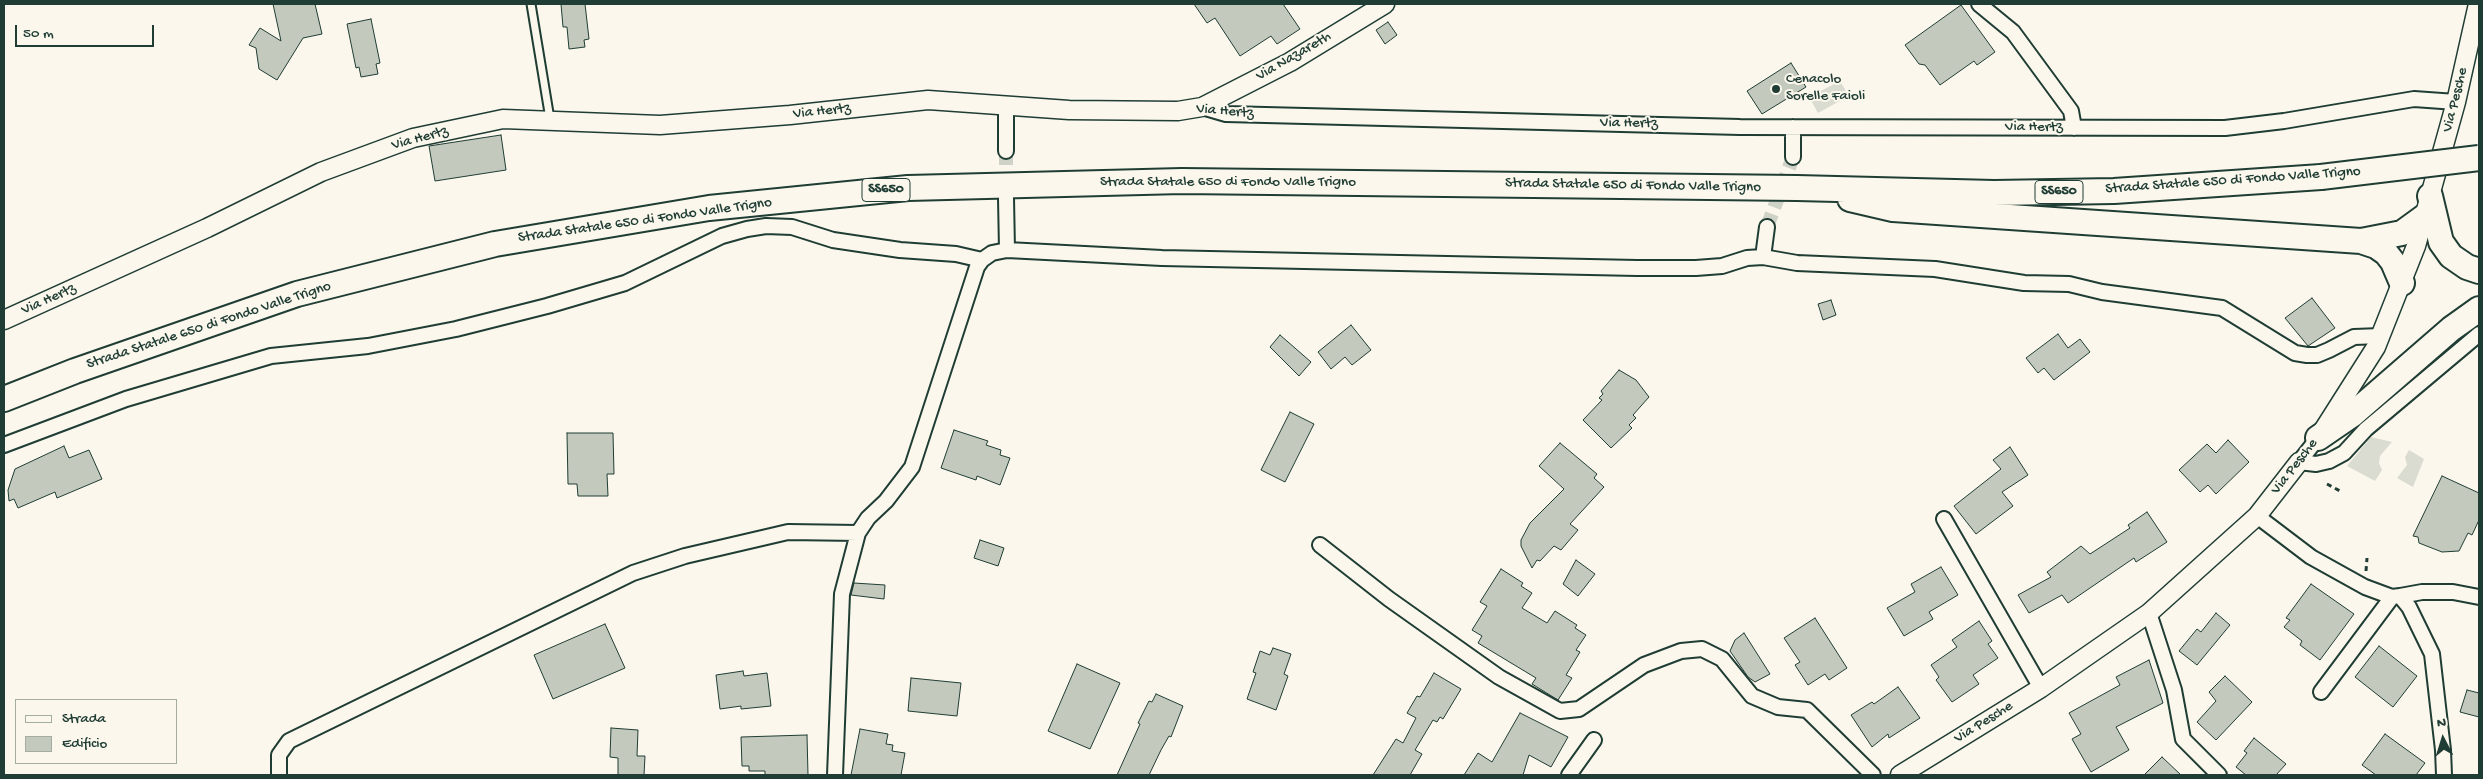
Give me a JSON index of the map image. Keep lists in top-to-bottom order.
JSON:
{
  "streets": {
    "highway": ["Strada Statale 650 di Fondo Valle Trigno", "SS650"],
    "street": ["Via Nazareth", "Via Pesche", "Via Hertz"]
  },
  "crossings": [
    ["Via Nazareth", "Via Hertz"],
    ["Via Pesche", "Via Hertz"]
  ],
  "places": ["Cenacolo Sorelle Faioli"],
  "legend": ["Strada", "Edificio"],
  "scale_bar": "50 m",
  "north": "top"
}
